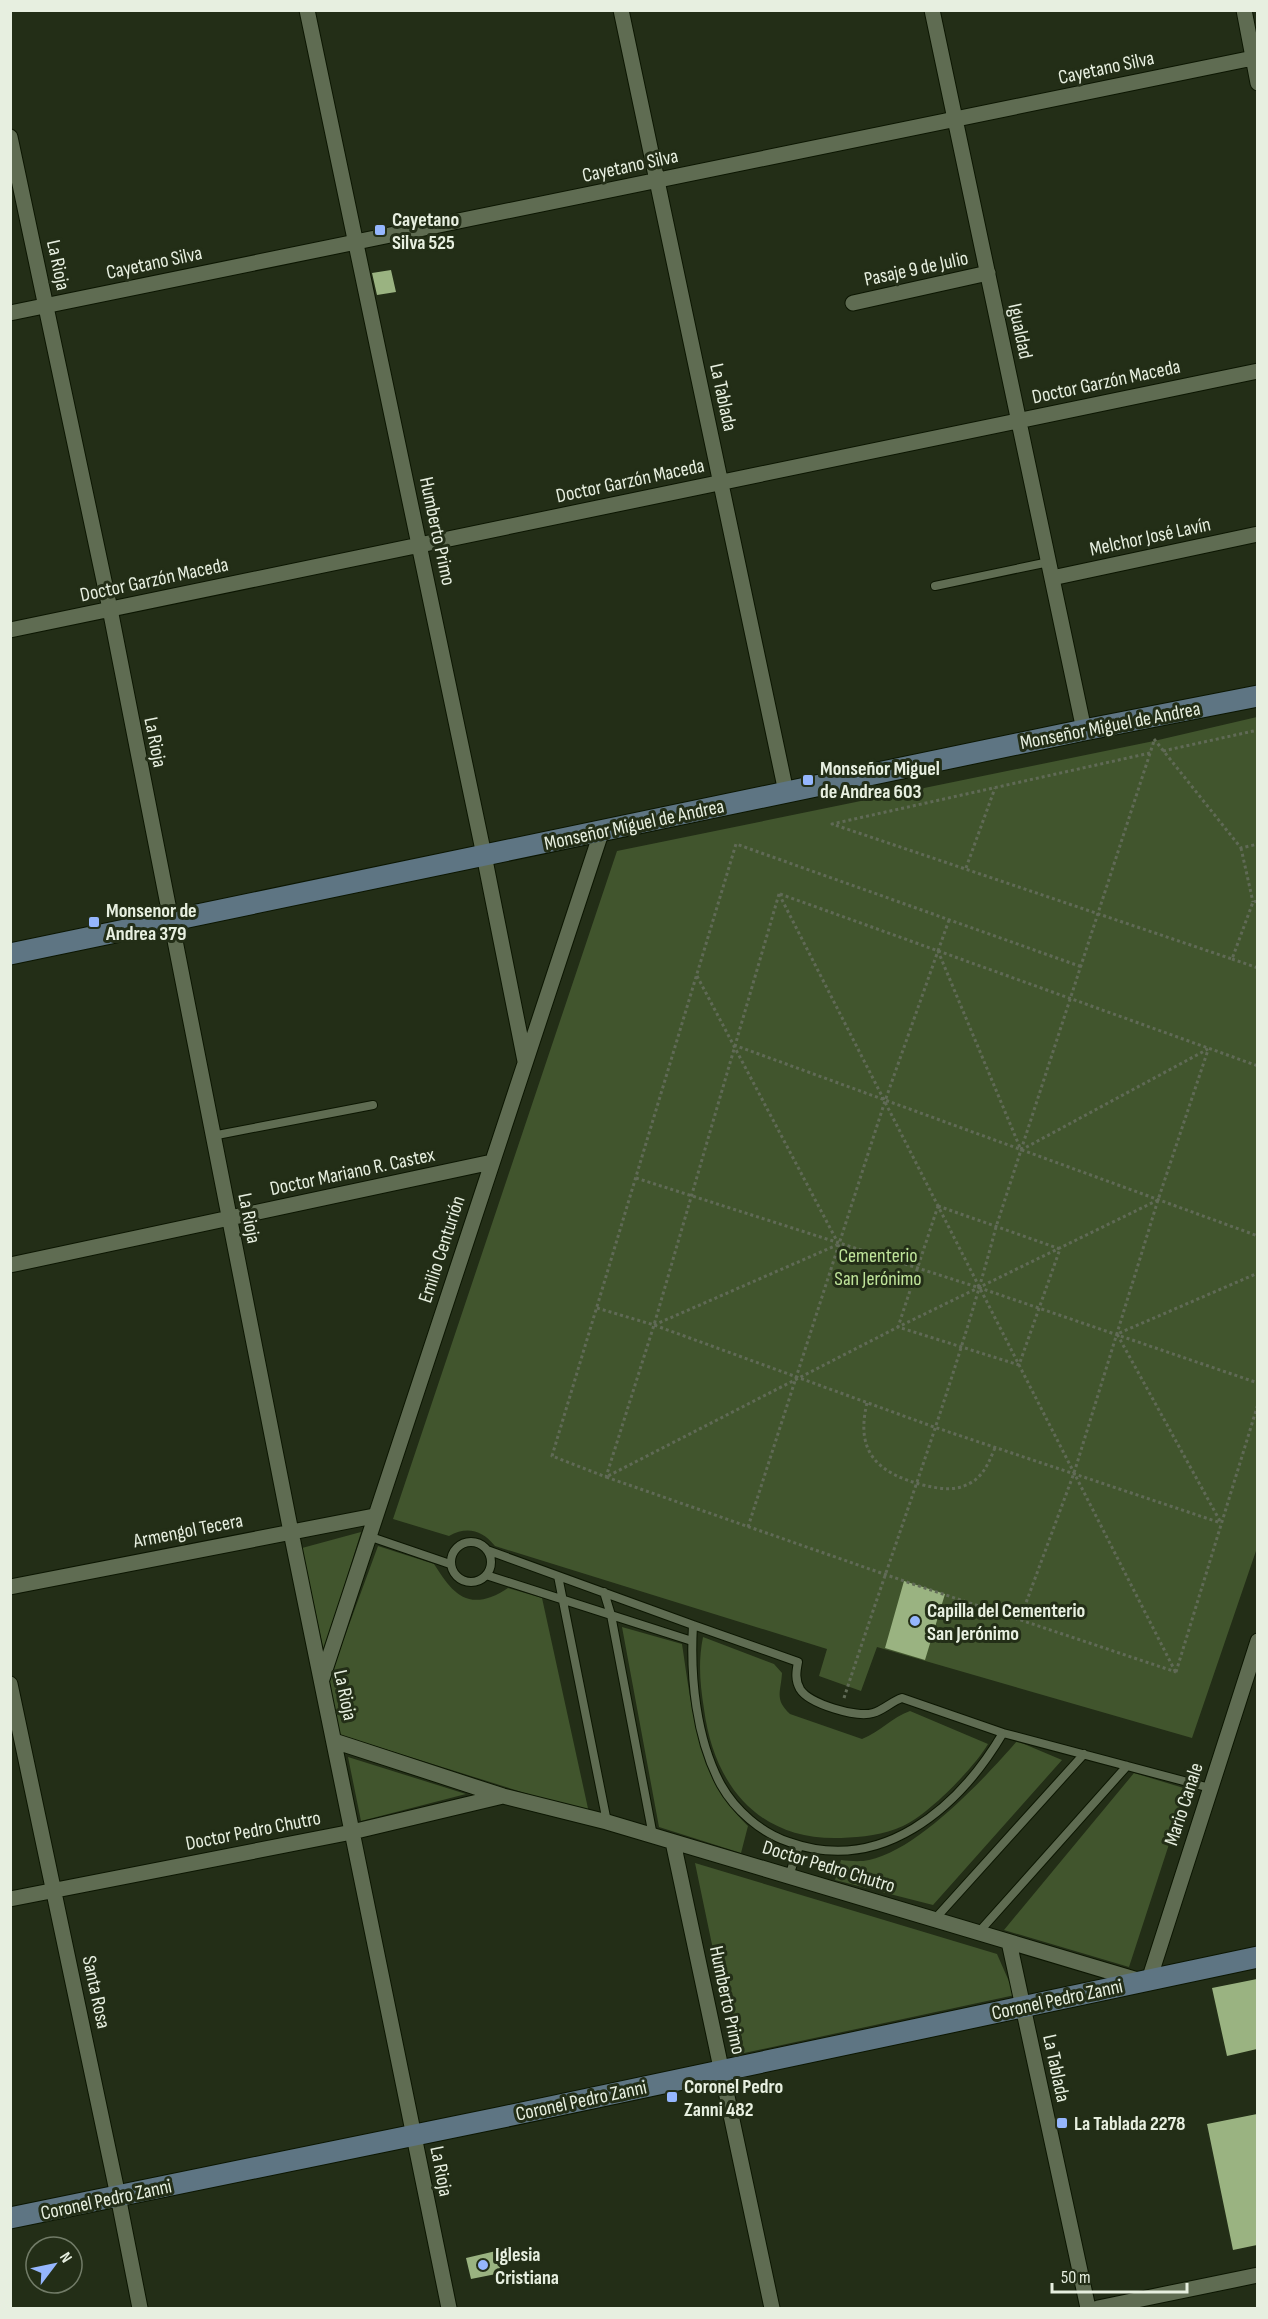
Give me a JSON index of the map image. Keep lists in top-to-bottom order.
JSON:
{
  "streets": {
    "main road": ["Monseñor Miguel de Andrea", "Coronel Pedro Zanni"],
    "street": [
      "Cayetano Silva",
      "La Rioja",
      "Pasaje 9 de Julio",
      "Igualdad",
      "Doctor Garzón Maceda",
      "La Tablada",
      "Humberto Primo",
      "Melchor José Lavín",
      "Doctor Mariano R. Castex",
      "Emilio Centurión",
      "Armengol Tecera",
      "Mario Canale",
      "Doctor Pedro Chutro",
      "Santa Rosa"
    ]
  },
  "crossings": [
    ["Cayetano Silva", "La Rioja"],
    ["Cayetano Silva", "Igualdad"],
    ["Cayetano Silva", "La Tablada"],
    ["Cayetano Silva", "Humberto Primo"],
    ["La Rioja", "Doctor Garzón Maceda"],
    ["La Rioja", "Monseñor Miguel de Andrea"],
    ["La Rioja", "Doctor Mariano R. Castex"],
    ["La Rioja", "Emilio Centurión"],
    ["La Rioja", "Armengol Tecera"],
    ["La Rioja", "Doctor Pedro Chutro"],
    ["La Rioja", "Coronel Pedro Zanni"],
    ["Pasaje 9 de Julio", "Igualdad"],
    ["Igualdad", "Doctor Garzón Maceda"],
    ["Igualdad", "Melchor José Lavín"],
    ["Igualdad", "Monseñor Miguel de Andrea"],
    ["Doctor Garzón Maceda", "La Tablada"],
    ["Doctor Garzón Maceda", "Humberto Primo"],
    ["La Tablada", "Monseñor Miguel de Andrea"],
    ["La Tablada", "Doctor Pedro Chutro"],
    ["La Tablada", "Coronel Pedro Zanni"],
    ["Humberto Primo", "Monseñor Miguel de Andrea"],
    ["Humberto Primo", "Emilio Centurión"],
    ["Humberto Primo", "Doctor Pedro Chutro"],
    ["Humberto Primo", "Coronel Pedro Zanni"],
    ["Monseñor Miguel de Andrea", "Emilio Centurión"],
    ["Doctor Mariano R. Castex", "Emilio Centurión"],
    ["Emilio Centurión", "Armengol Tecera"],
    ["Mario Canale", "Doctor Pedro Chutro"],
    ["Mario Canale", "Coronel Pedro Zanni"],
    ["Doctor Pedro Chutro", "Santa Rosa"],
    ["Doctor Pedro Chutro", "Coronel Pedro Zanni"],
    ["Santa Rosa", "Coronel Pedro Zanni"]
  ],
  "parks": ["Cementerio San Jerónimo"],
  "places": {
    "transit": [
      "Cayetano Silva 525",
      "Monseñor Miguel de Andrea 603",
      "Monsenor de Andrea 379",
      "Coronel Pedro Zanni 482",
      "La Tablada 2278"
    ],
    "other": ["Capilla del Cementerio San Jerónimo", "Iglesia Cristiana"]
  },
  "scale_bar": "50 m",
  "north": "top right"
}
